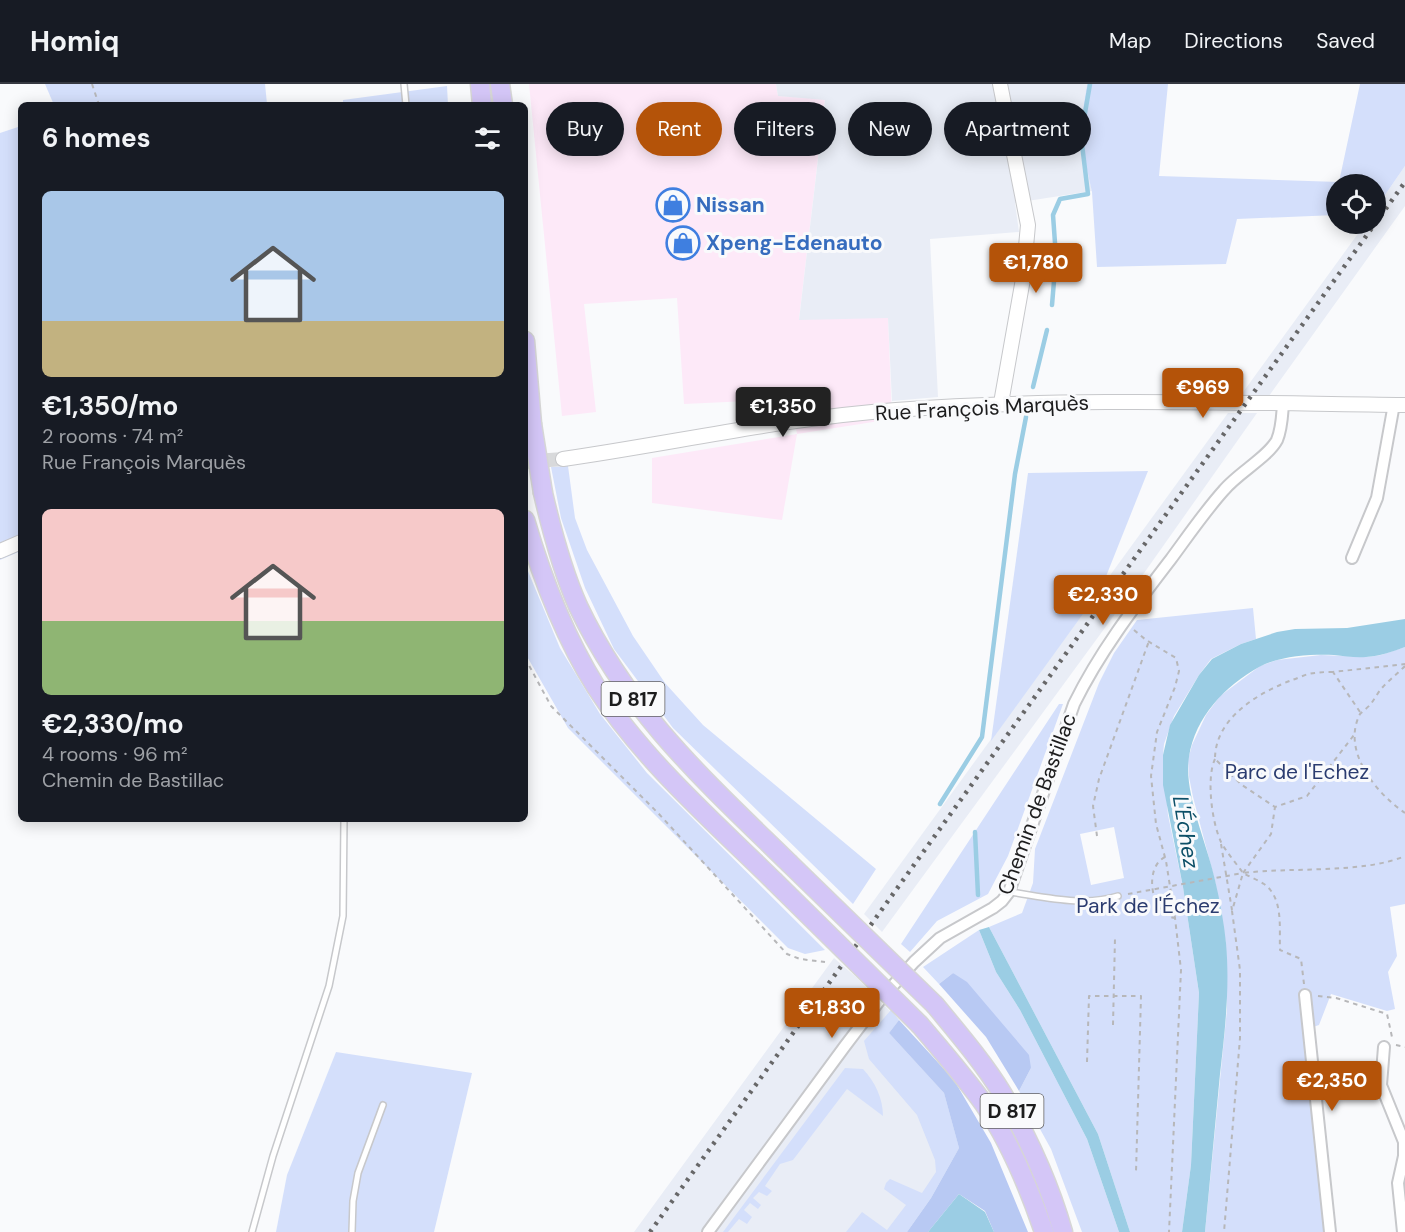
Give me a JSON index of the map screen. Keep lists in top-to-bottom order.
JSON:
{
  "streets": {
    "main road": ["D 817"],
    "street": ["Rue François Marquès", "Chemin de Bastillac"]
  },
  "crossings": [
    ["Rue François Marquès", "Chemin de Bastillac"]
  ],
  "water": ["L'Échez"],
  "parks": ["Parc de l'Echez", "Park de l'Échez"],
  "places": {
    "shop": ["Nissan", "Xpeng-Edenauto"]
  },
  "page": {
    "header": "Homiq",
    "nav": ["Map", "Directions", "Saved"],
    "chip": [
      "Buy",
      "Rent",
      "Filters",
      "New",
      "Apartment"
    ],
    "heading": "6 homes",
    "list": [
      {
        "name": "€1,350/mo",
        "note": "2 rooms · 74 m² · Rue François Marquès"
      },
      {
        "name": "€2,330/mo",
        "note": "4 rooms · 96 m² · Chemin de Bastillac"
      }
    ],
    "price": [
      "€1,780",
      "€969",
      "€1,350",
      "€2,330",
      "€1,830",
      "€2,350"
    ]
  }
}
